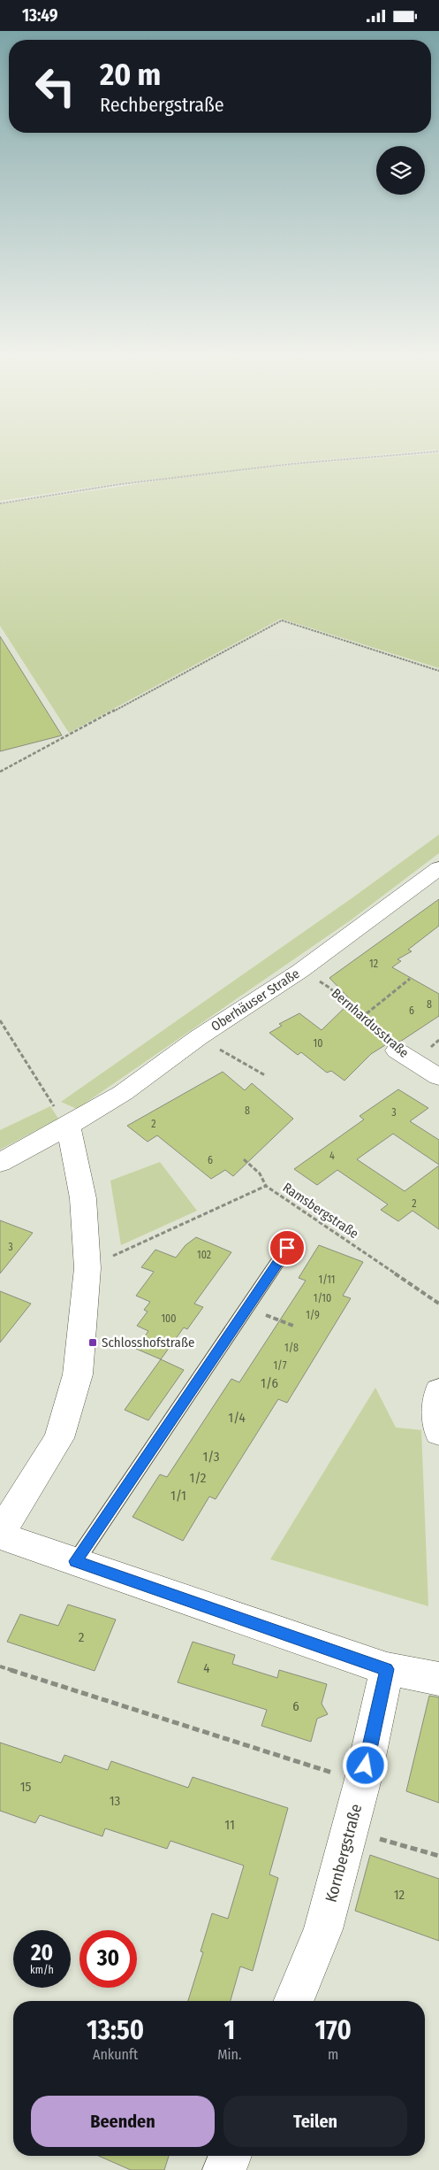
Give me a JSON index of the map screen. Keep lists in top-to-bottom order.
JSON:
{
  "streets": {
    "street": ["Oberhäuser Straße", "Bernhardusstraße", "Kornbergstraße"],
    "path": ["Ramsbergstraße"]
  },
  "crossings": [
    ["Oberhäuser Straße", "Bernhardusstraße"]
  ],
  "places": {
    "transit": ["Schlosshofstraße"]
  },
  "house_numbers": [
    "12",
    "8",
    "6",
    "10",
    "8",
    "3",
    "2",
    "4",
    "6",
    "2",
    "3",
    "102",
    "1/11",
    "1/10",
    "1/9",
    "100",
    "1/8",
    "1/7",
    "1/6",
    "1/4",
    "1/3",
    "1/2",
    "1/1",
    "2",
    "4",
    "6",
    "15",
    "13",
    "11",
    "12"
  ],
  "page": {
    "status": "13:49",
    "turn": ["20 m", "Rechbergstraße"],
    "speed": "20 km/h",
    "limit": "30",
    "eta": [
      "13:50",
      "Ankunft",
      "1",
      "Min.",
      "170",
      "m"
    ],
    "buttons": ["Beenden", "Teilen"]
  }
}
